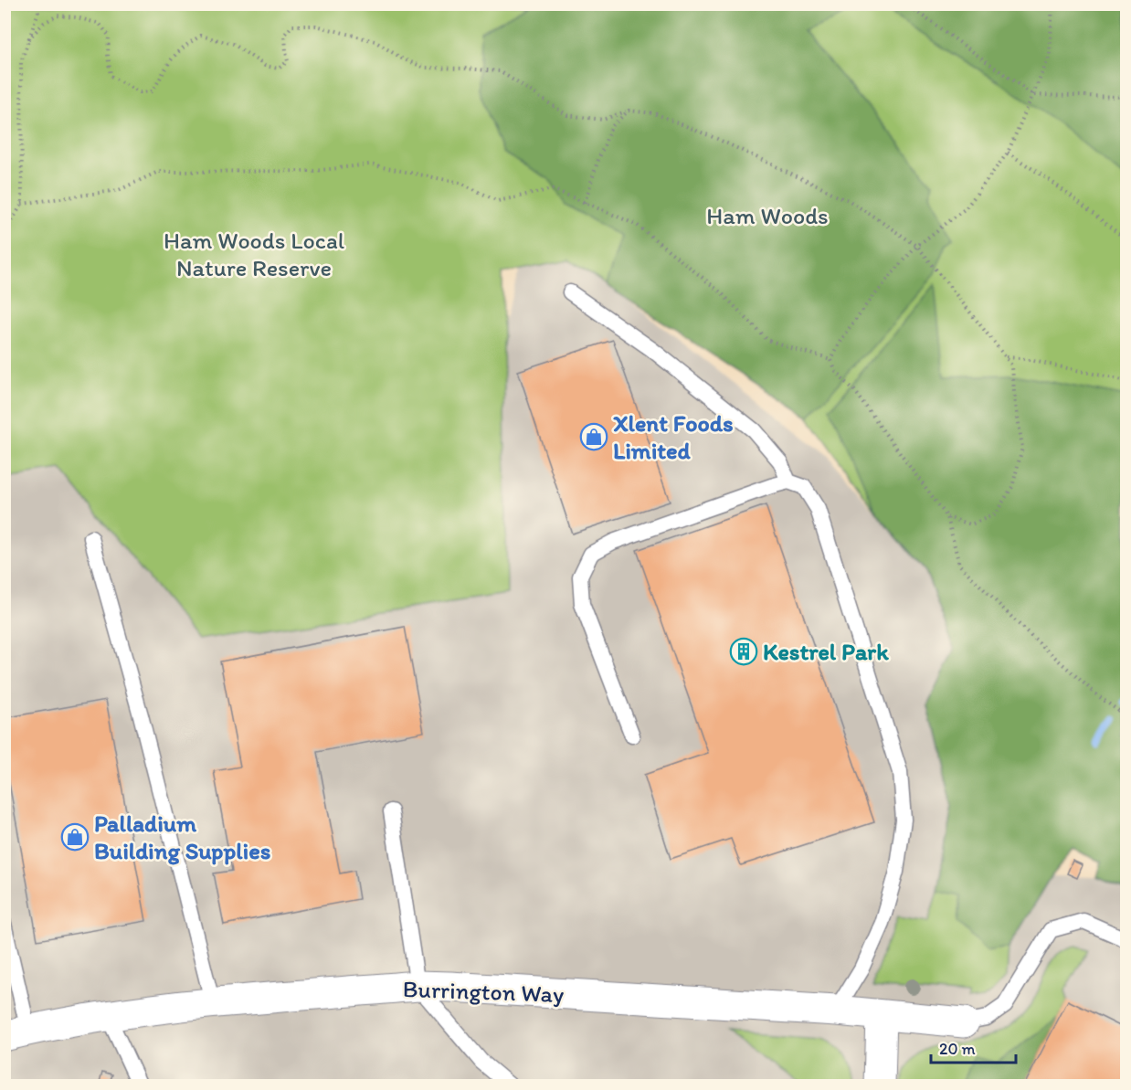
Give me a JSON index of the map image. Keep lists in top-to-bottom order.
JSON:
{
  "streets": {
    "street": ["Burrington Way"]
  },
  "parks": ["Ham Woods", "Ham Woods Local Nature Reserve"],
  "places": {
    "shop": ["Xlent Foods Limited", "Palladium Building Supplies"],
    "building": ["Kestrel Park"]
  },
  "scale_bar": "20 m"
}
